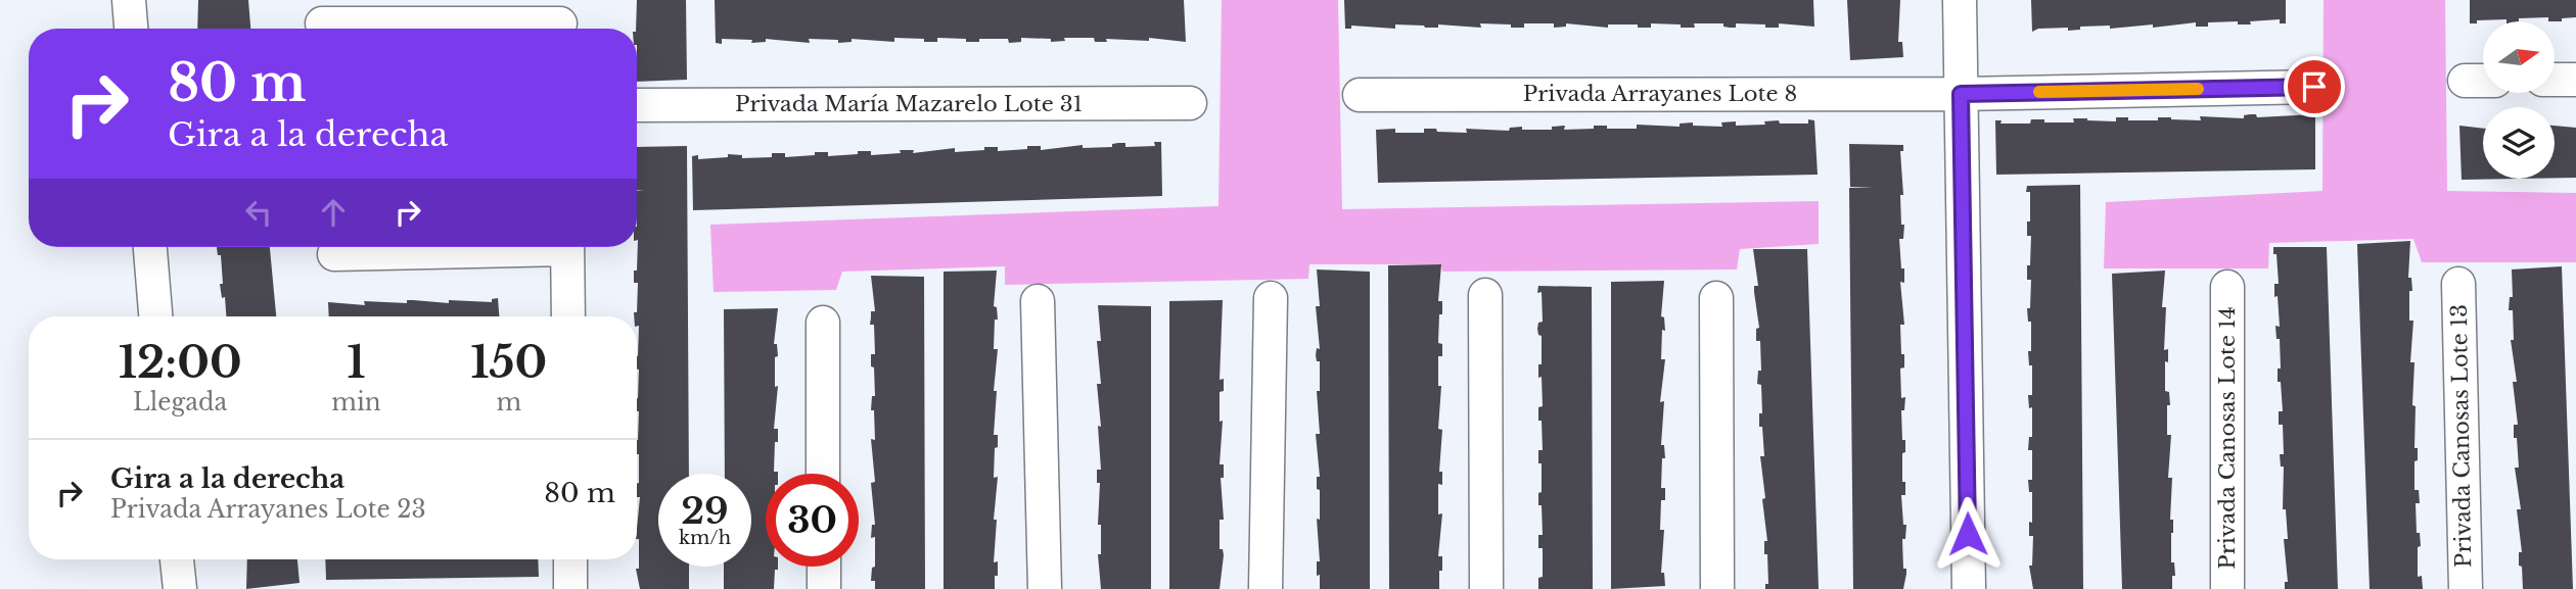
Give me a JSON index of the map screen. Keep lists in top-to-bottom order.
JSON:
{
  "streets": {
    "street": [
      "Privada Arrayanes Lote 8",
      "Privada María Mazarelo Lote 31",
      "Privada Canosas Lote 13",
      "Privada Canosas Lote 14"
    ]
  },
  "north": "right",
  "page": {
    "turn": ["80 m", "Gira a la derecha"],
    "eta": [
      "12:00",
      "Llegada",
      "1",
      "min",
      "150",
      "m"
    ],
    "list": [
      {
        "name": "Gira a la derecha",
        "note": "Privada Arrayanes Lote 23",
        "value": "80 m"
      }
    ],
    "speed": "29 km/h",
    "limit": "30"
  }
}
